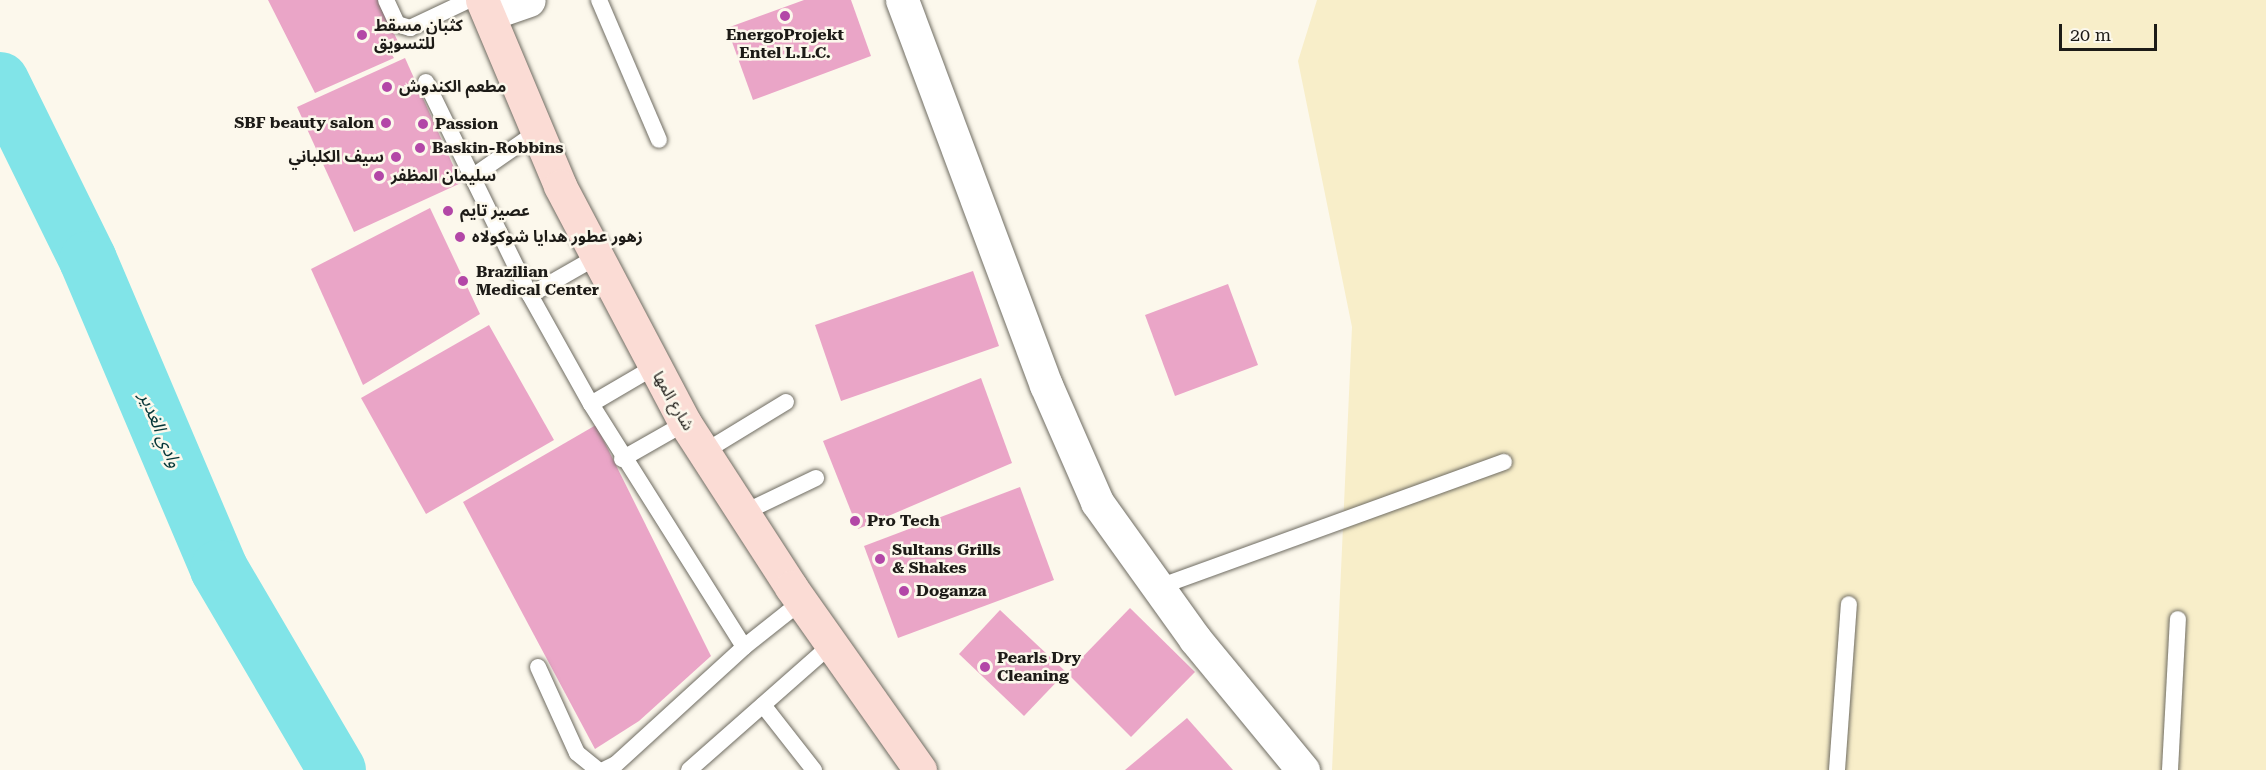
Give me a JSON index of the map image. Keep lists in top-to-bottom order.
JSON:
{
  "streets": {
    "street": ["شارع المها"]
  },
  "water": ["وادي الغدير"],
  "places": [
    "EnergoProjekt Entel L.L.C.",
    "كثبان مسقط للتسويق",
    "مطعم الكندوش",
    "SBF beauty salon",
    "Passion",
    "Baskin-Robbins",
    "سيف الكلباني",
    "سليمان المظفر",
    "عصير تايم",
    "زهور عطور هدايا شوكولاه",
    "Brazilian Medical Center",
    "Pro Tech",
    "Sultans Grills & Shakes",
    "Doganza",
    "Pearls Dry Cleaning"
  ],
  "scale_bar": "20 m"
}
